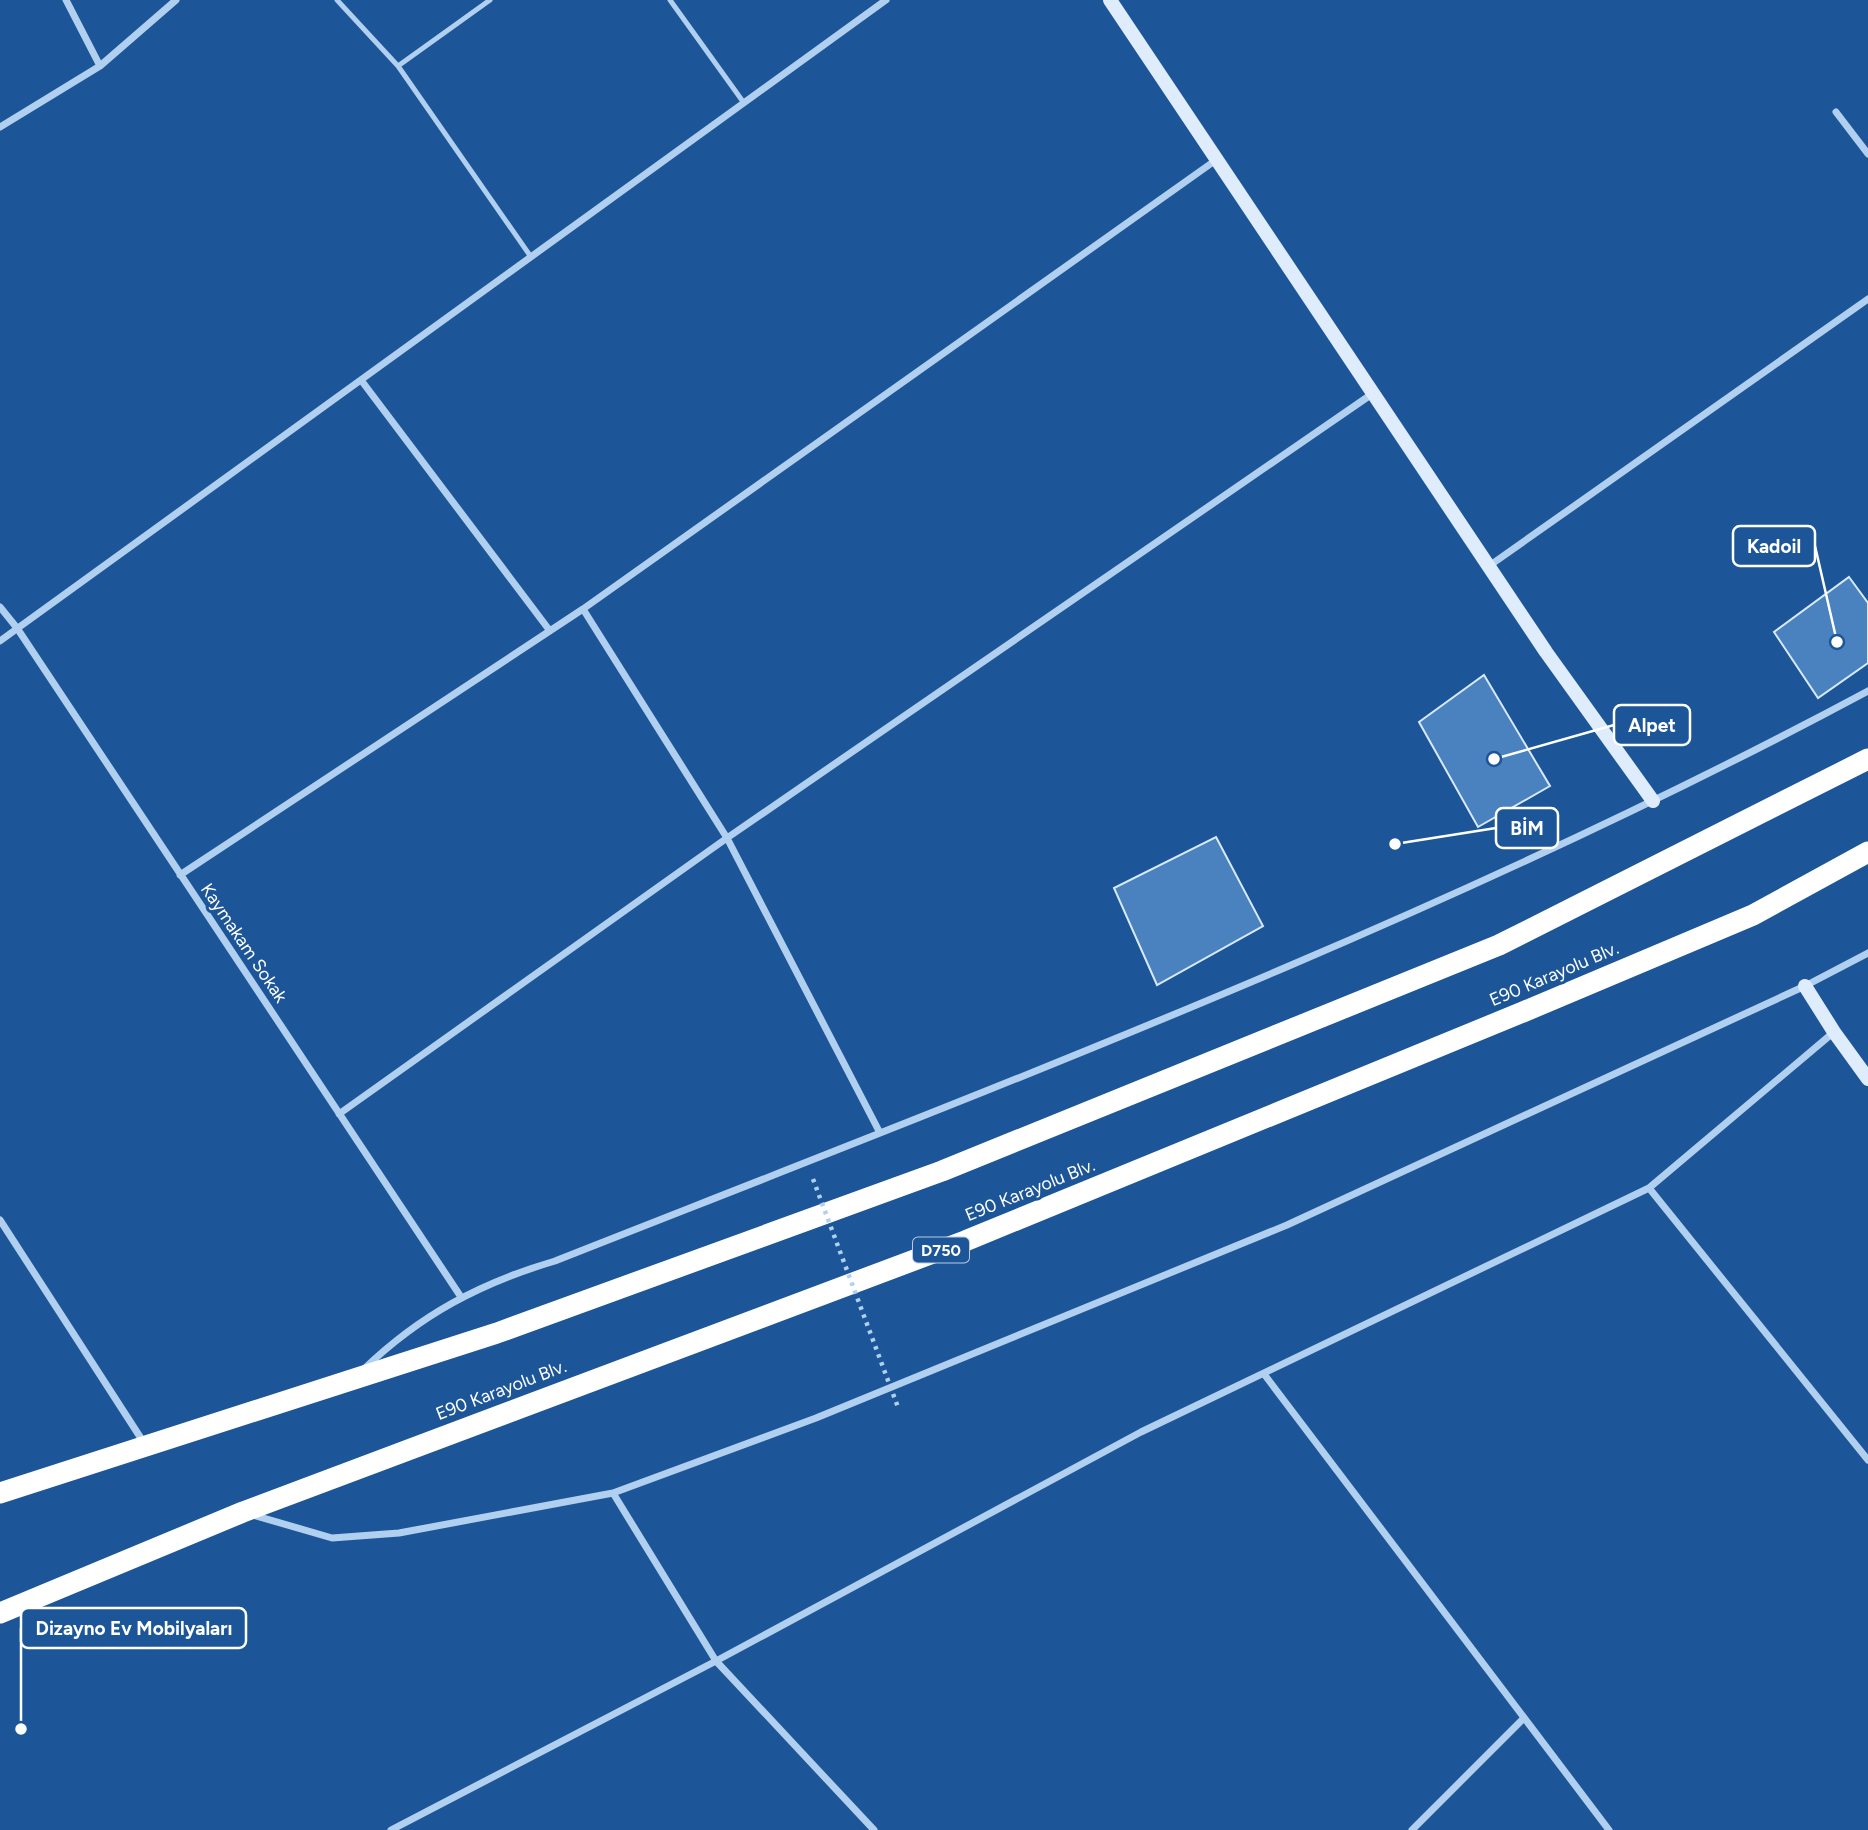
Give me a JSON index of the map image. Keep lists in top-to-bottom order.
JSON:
{
  "streets": {
    "highway": ["E90 Karayolu Blv.", "D750"],
    "street": ["Kaymakam Sokak"]
  },
  "places": [
    "Kadoil",
    "Alpet",
    "BİM",
    "Dizayno Ev Mobilyaları"
  ]
}
